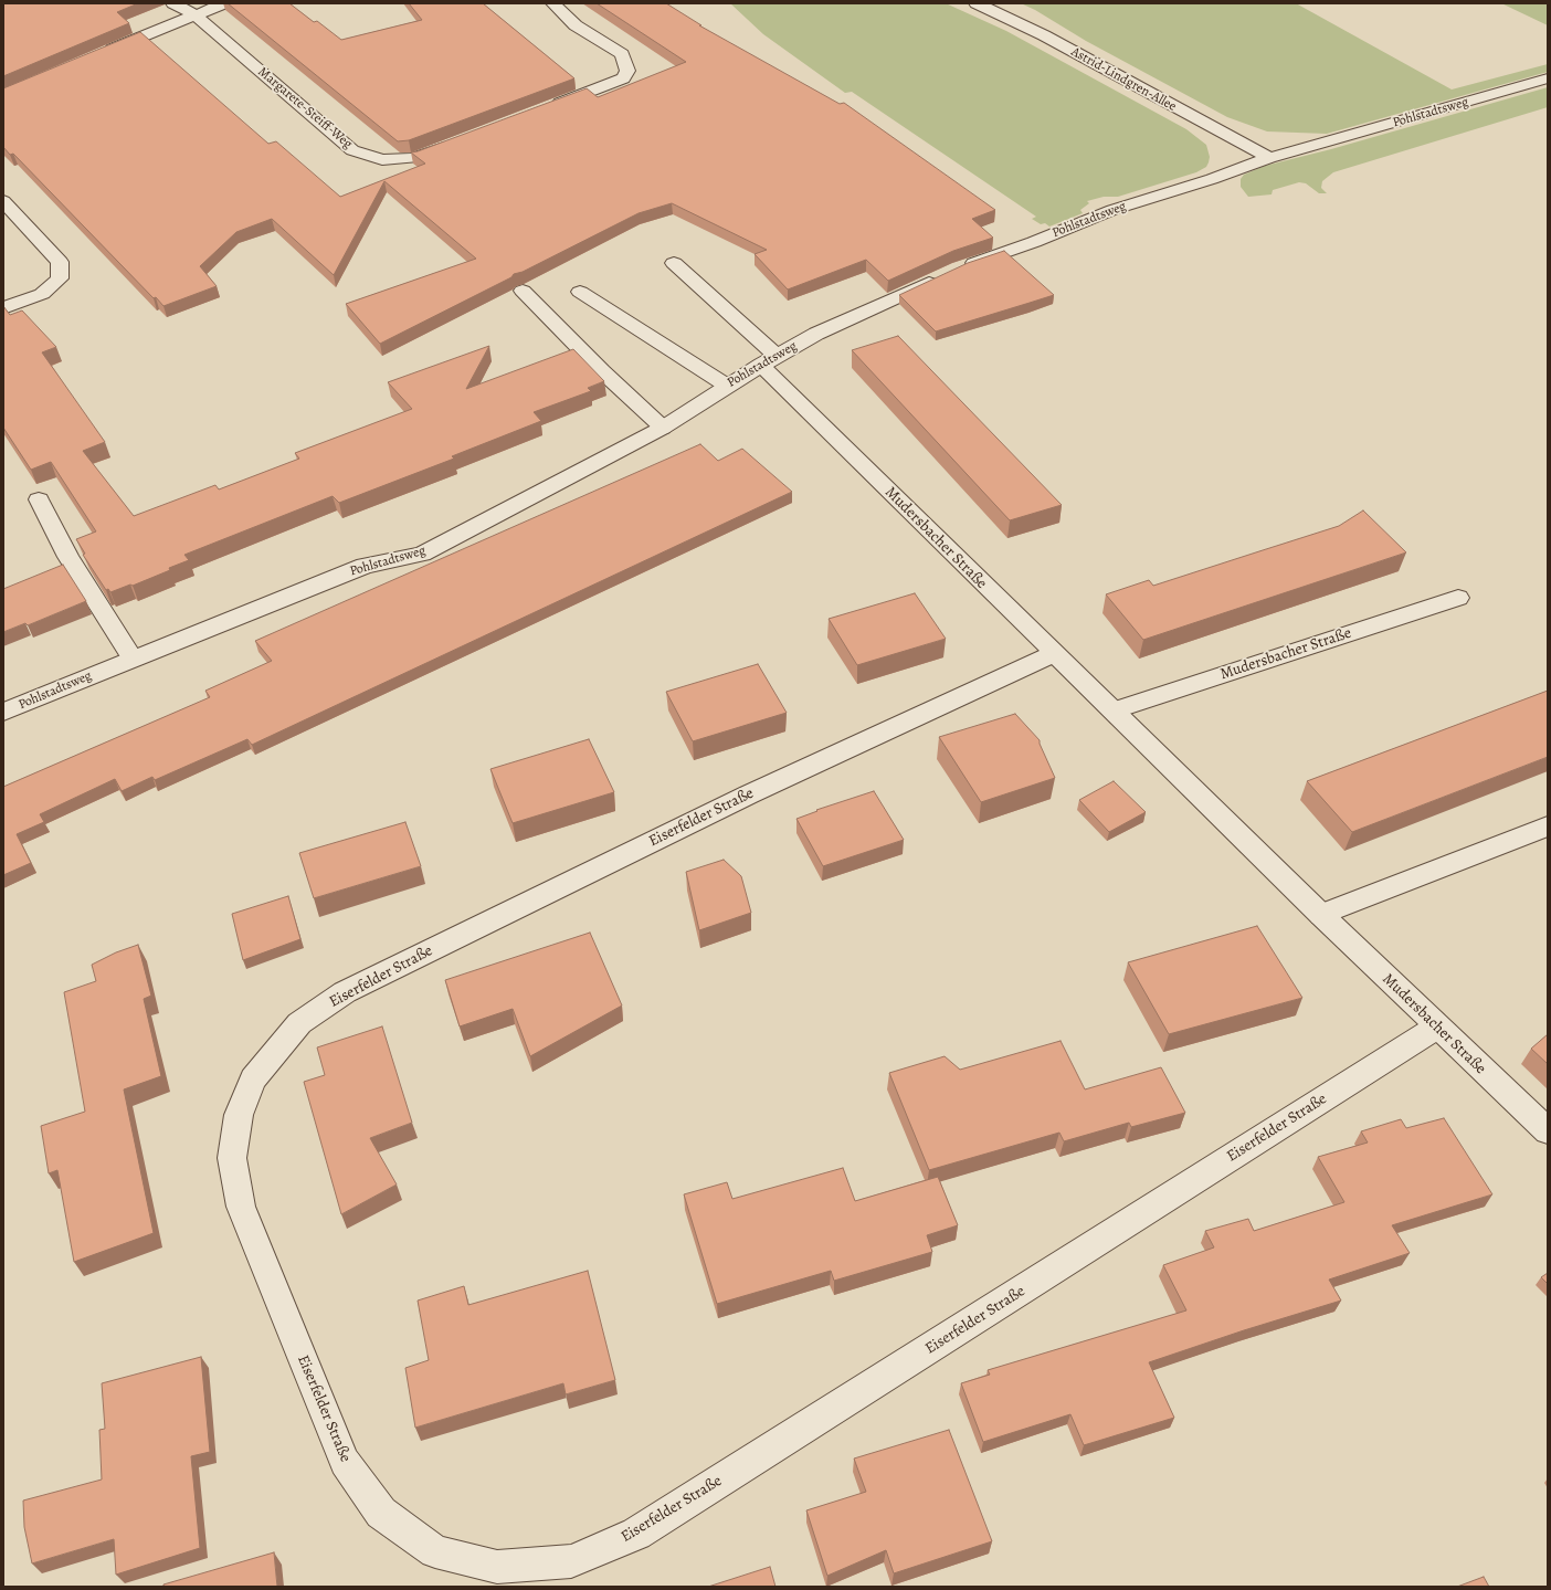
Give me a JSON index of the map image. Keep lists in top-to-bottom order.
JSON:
{
  "streets": {
    "street": [
      "Astrid-Lindgren-Allee",
      "Margarete-Steiff-Weg",
      "Pohlstadtsweg",
      "Mudersbacher Straße",
      "Eiserfelder Straße"
    ]
  },
  "crossings": [
    ["Astrid-Lindgren-Allee", "Pohlstadtsweg"],
    ["Pohlstadtsweg", "Mudersbacher Straße"],
    ["Mudersbacher Straße", "Eiserfelder Straße"]
  ]
}
